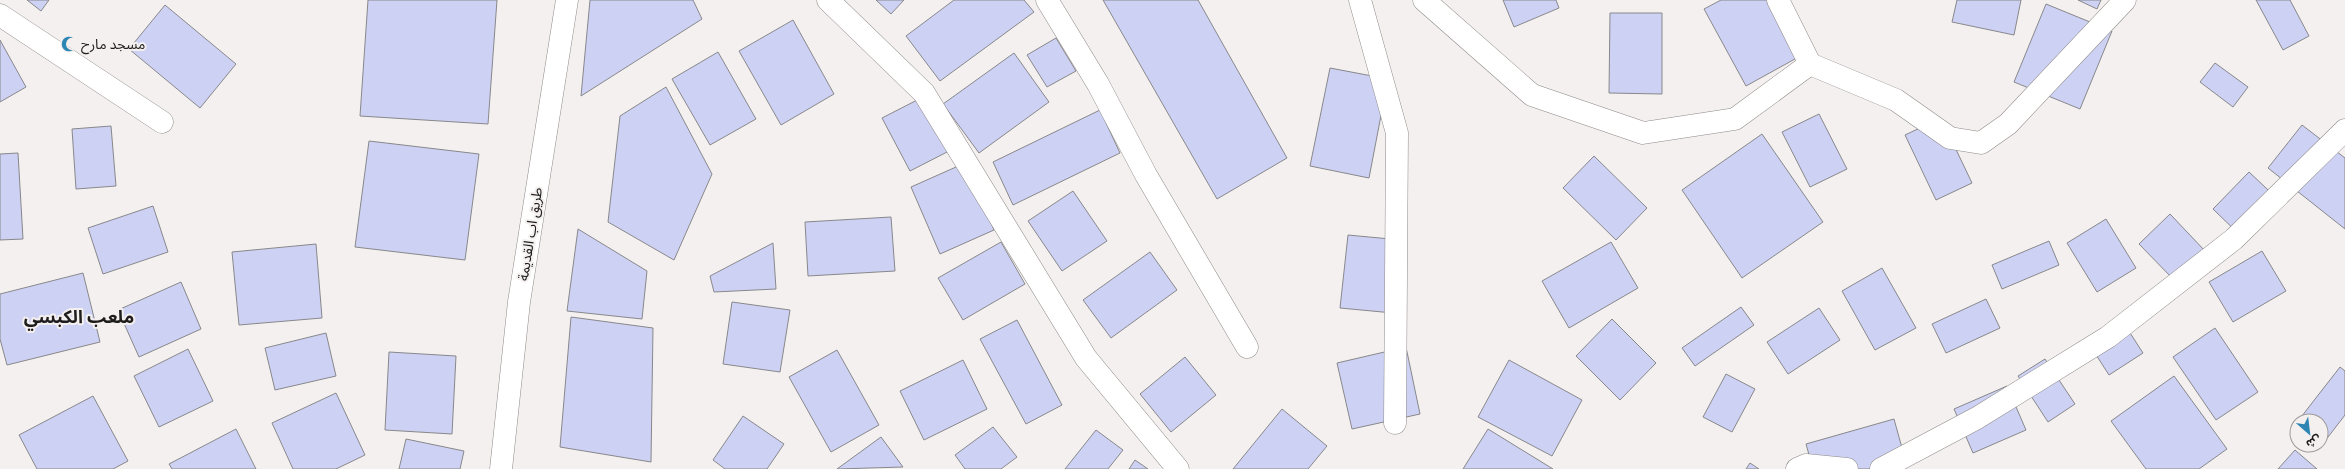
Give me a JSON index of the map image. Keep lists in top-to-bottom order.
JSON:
{
  "streets": {
    "street": ["طريق اب القديمة"]
  },
  "districts": ["ملعب الكبسي"],
  "places": {
    "mosque": ["مسجد مارح"]
  },
  "north": "bottom right"
}
